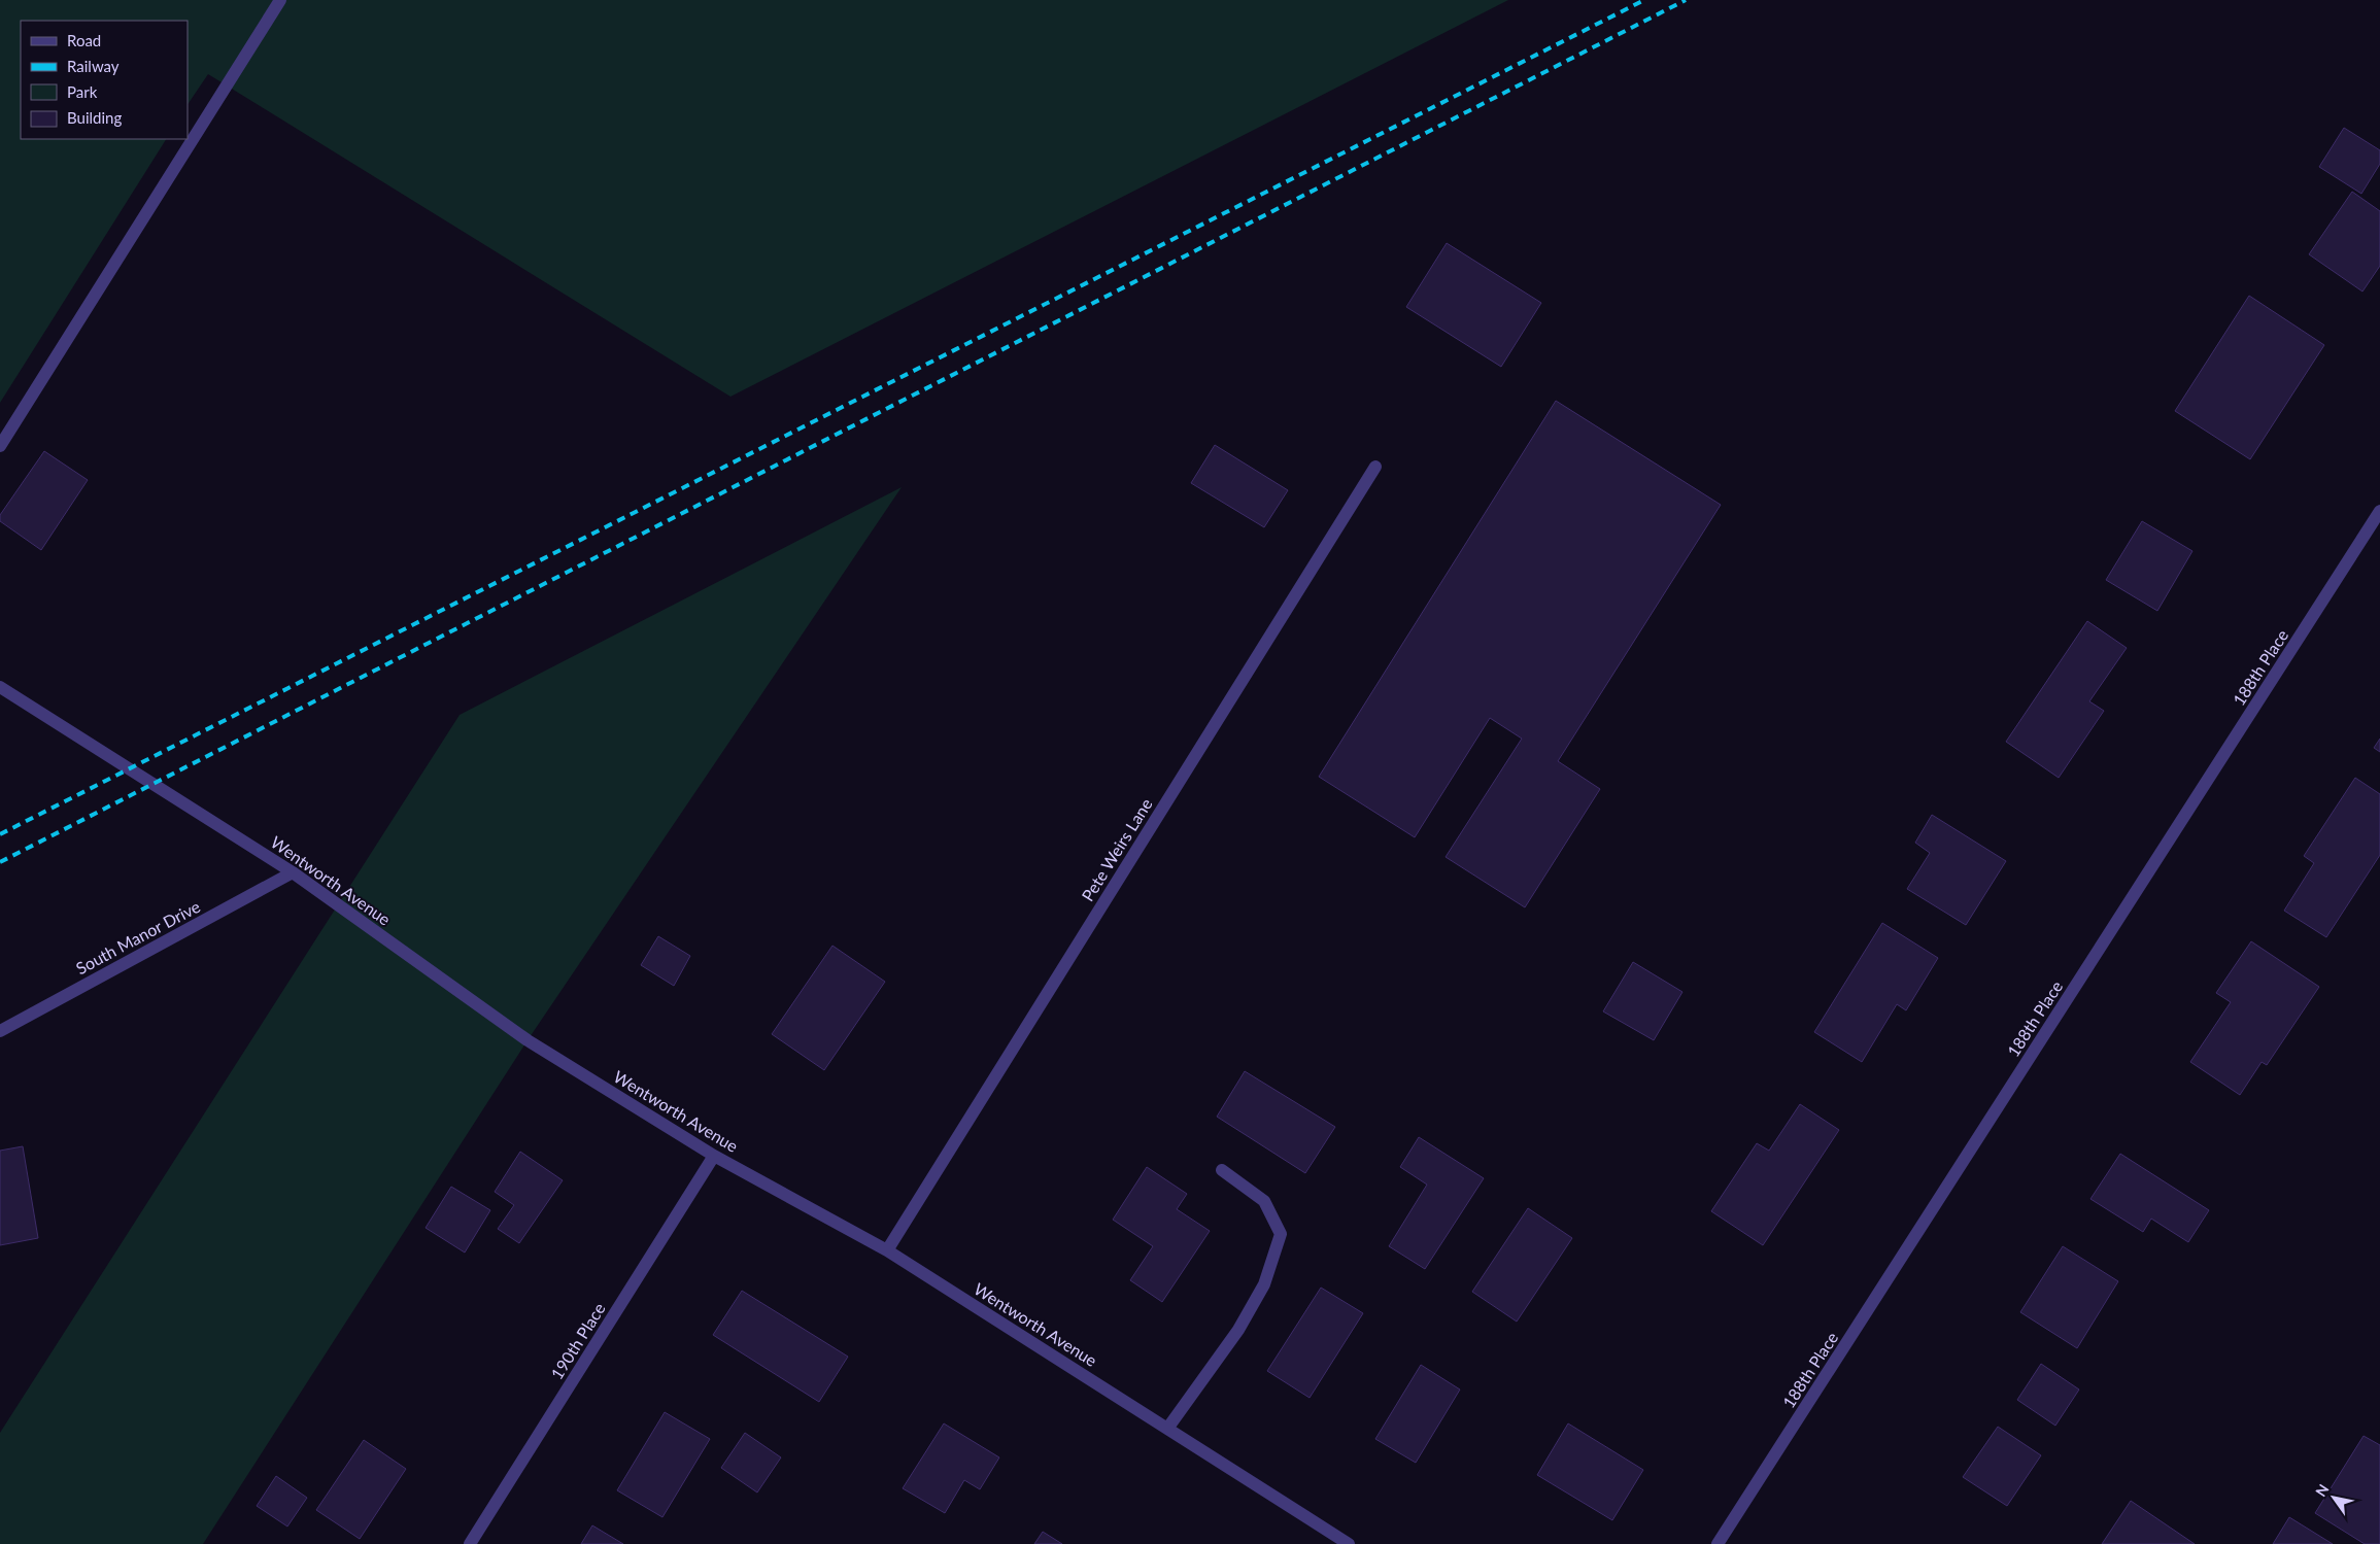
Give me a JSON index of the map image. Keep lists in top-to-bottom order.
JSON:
{
  "streets": {
    "street": [
      "188th Place",
      "Pete Weirs Lane",
      "Wentworth Avenue",
      "South Manor Drive",
      "190th Place"
    ]
  },
  "crossings": [
    ["Pete Weirs Lane", "Wentworth Avenue"],
    ["Wentworth Avenue", "South Manor Drive"],
    ["Wentworth Avenue", "190th Place"]
  ],
  "legend": [
    "Road",
    "Railway",
    "Park",
    "Building"
  ],
  "north": "top left"
}
